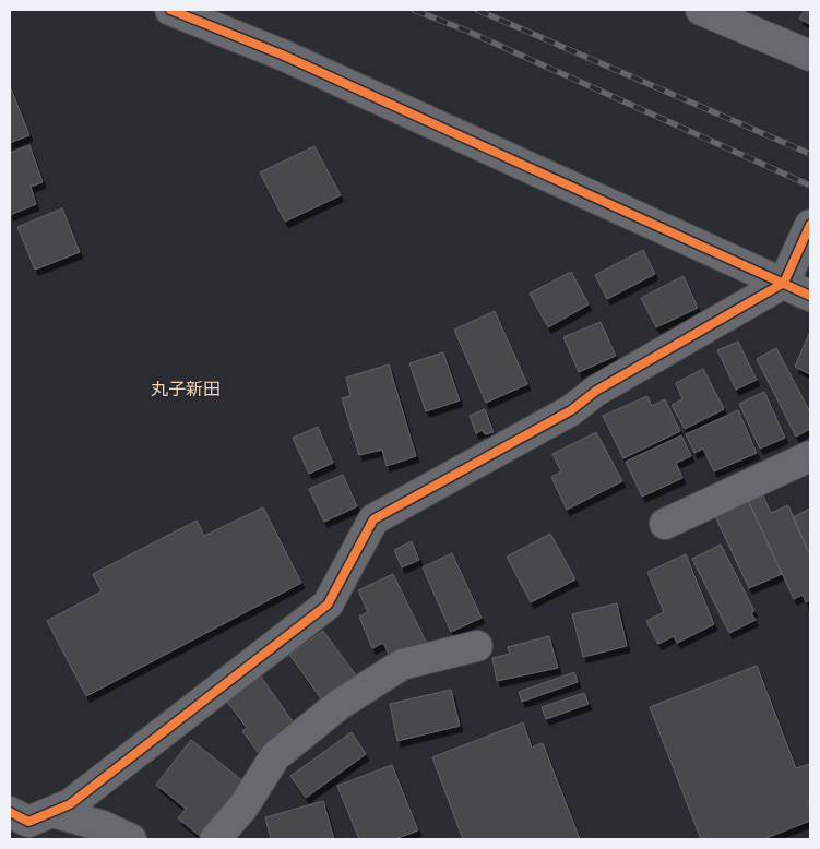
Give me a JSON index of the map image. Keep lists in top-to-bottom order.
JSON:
{
  "districts": ["丸子新田"]
}
